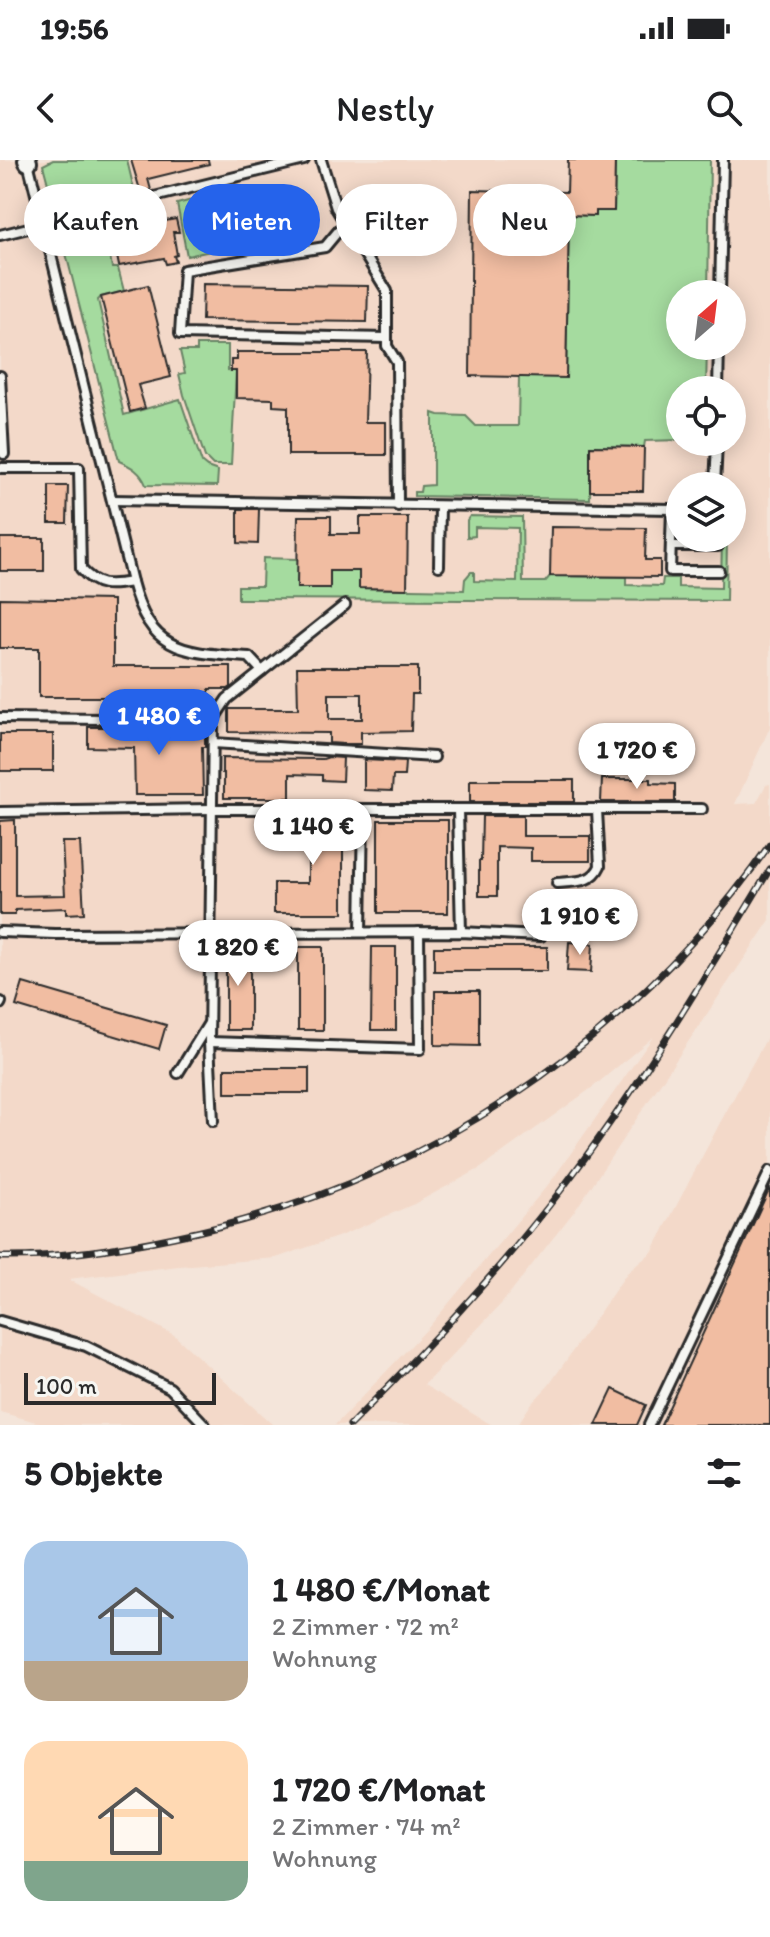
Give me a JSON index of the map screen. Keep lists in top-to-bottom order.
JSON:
{
  "scale_bar": "100 m",
  "north": "top right",
  "page": {
    "status": "19:56",
    "header": "Nestly",
    "chip": [
      "Kaufen",
      "Mieten",
      "Filter",
      "Neu"
    ],
    "price": [
      "1 480 €",
      "1 720 €",
      "1 140 €",
      "1 910 €",
      "1 820 €"
    ],
    "scale": "100 m",
    "heading": "5 Objekte",
    "list": [
      {
        "name": "1 480 €/Monat",
        "note": "2 Zimmer · 72 m² · Wohnung"
      },
      {
        "name": "1 720 €/Monat",
        "note": "2 Zimmer · 74 m² · Wohnung"
      }
    ]
  }
}
